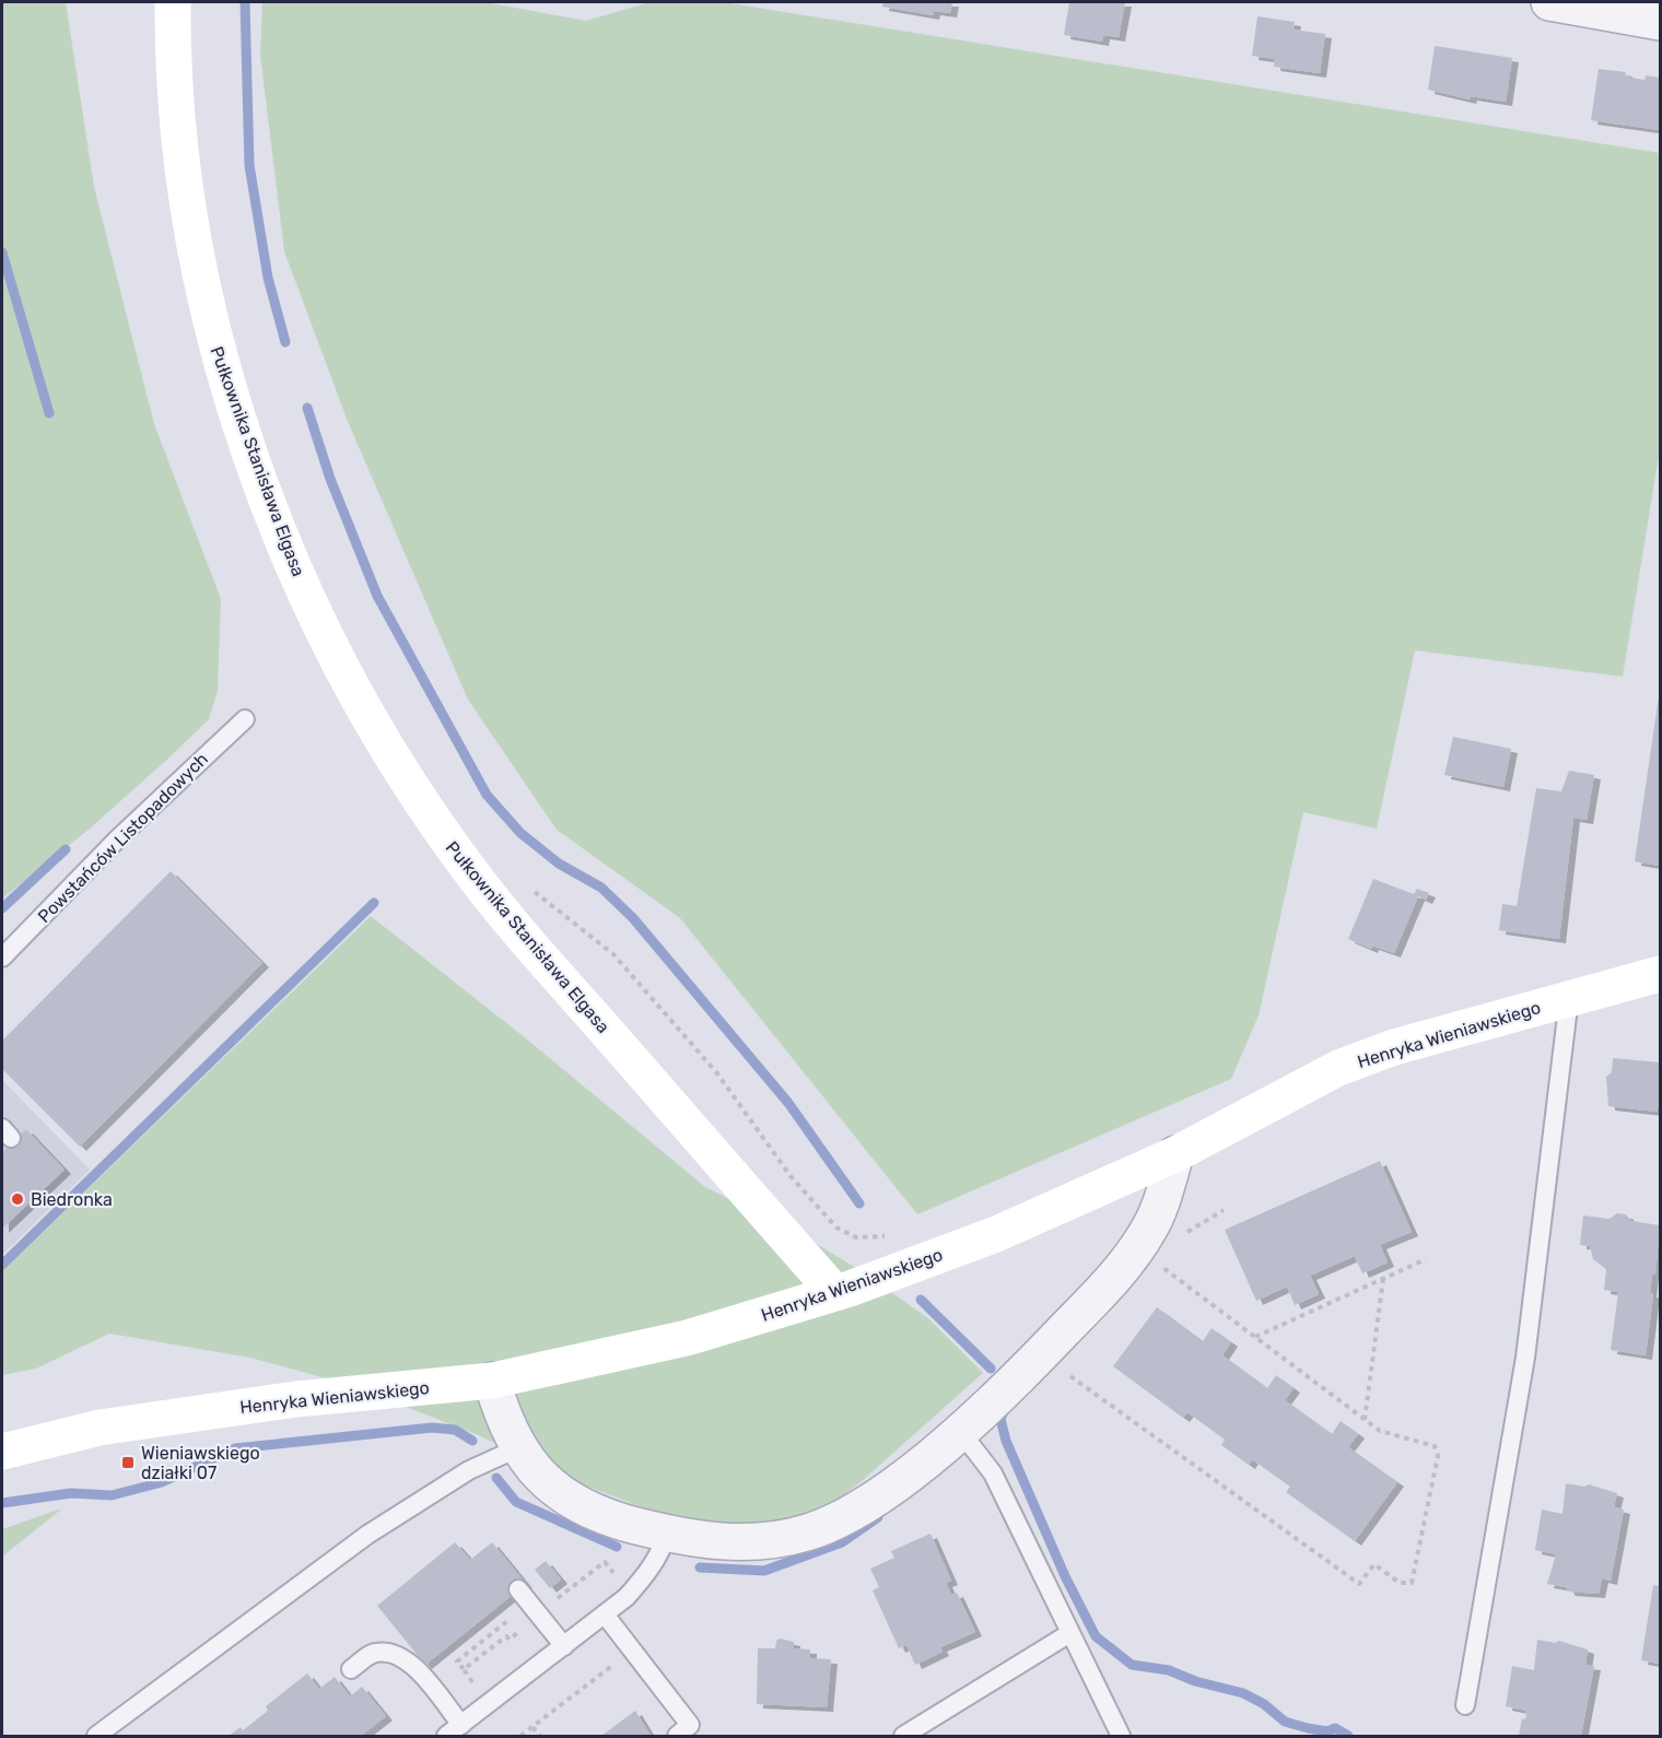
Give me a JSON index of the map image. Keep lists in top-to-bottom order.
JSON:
{
  "streets": {
    "street": ["Pułkownika Stanisława Elgasa", "Henryka Wieniawskiego"],
    "lane": ["Powstańców Listopadowych"]
  },
  "crossings": [
    ["Pułkownika Stanisława Elgasa", "Henryka Wieniawskiego"]
  ],
  "places": {
    "other": ["Biedronka"],
    "transit": ["Wieniawskiego działki 07"]
  }
}
